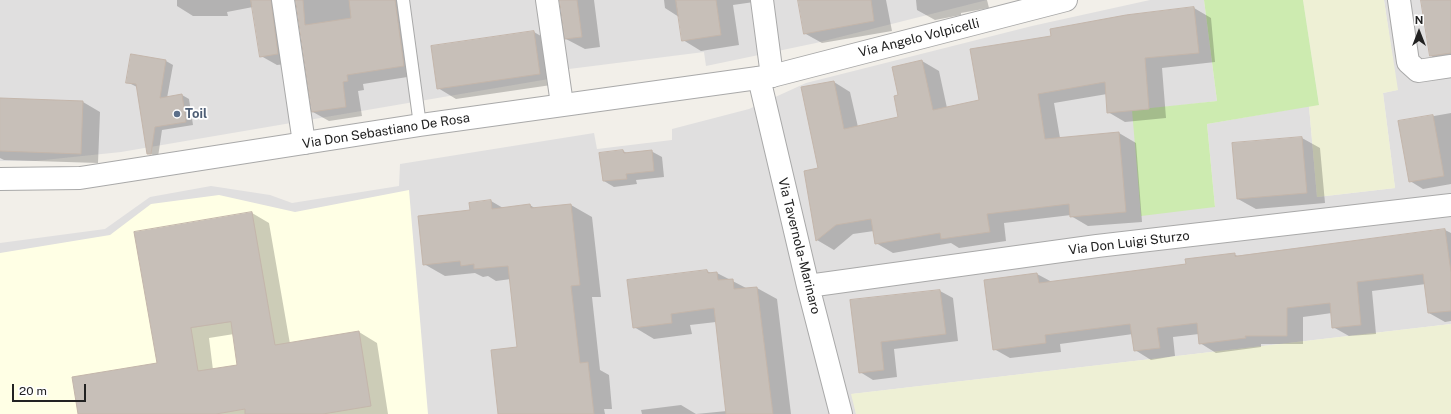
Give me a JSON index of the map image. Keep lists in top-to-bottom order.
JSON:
{
  "streets": {
    "street": [
      "Via Angelo Volpicelli",
      "Via Don Sebastiano De Rosa",
      "Via Don Luigi Sturzo",
      "Via Tavernola-Marinaro"
    ]
  },
  "crossings": [
    ["Via Angelo Volpicelli", "Via Don Sebastiano De Rosa"],
    ["Via Angelo Volpicelli", "Via Tavernola-Marinaro"],
    ["Via Don Sebastiano De Rosa", "Via Tavernola-Marinaro"],
    ["Via Don Luigi Sturzo", "Via Tavernola-Marinaro"]
  ],
  "places": ["Toil"],
  "scale_bar": "20 m",
  "north": "top"
}
